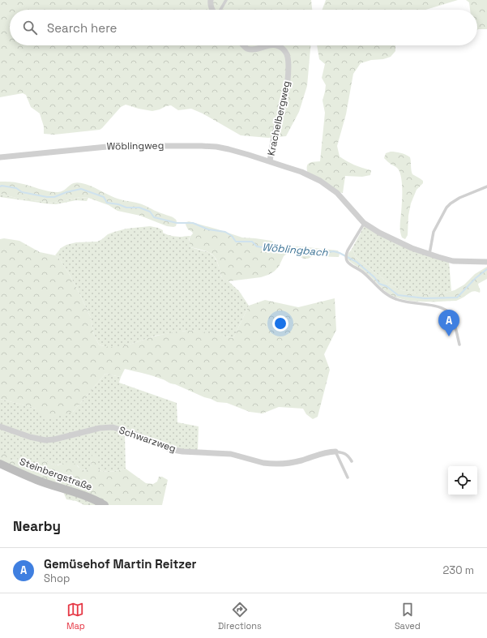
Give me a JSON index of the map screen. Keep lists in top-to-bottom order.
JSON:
{
  "streets": {
    "street": [
      "Krachelbergweg",
      "Wöblingweg",
      "Schwarzweg",
      "Steinbergstraße"
    ]
  },
  "crossings": [
    ["Krachelbergweg", "Wöblingweg"]
  ],
  "water": ["Wöblingbach"],
  "page": {
    "search": "Search here",
    "pins": "A",
    "heading": "Nearby",
    "list": [
      {
        "mark": "A",
        "name": "Gemüsehof Martin Reitzer",
        "note": "Shop",
        "value": "230 m"
      }
    ],
    "nav": ["Map", "Directions", "Saved"]
  }
}
